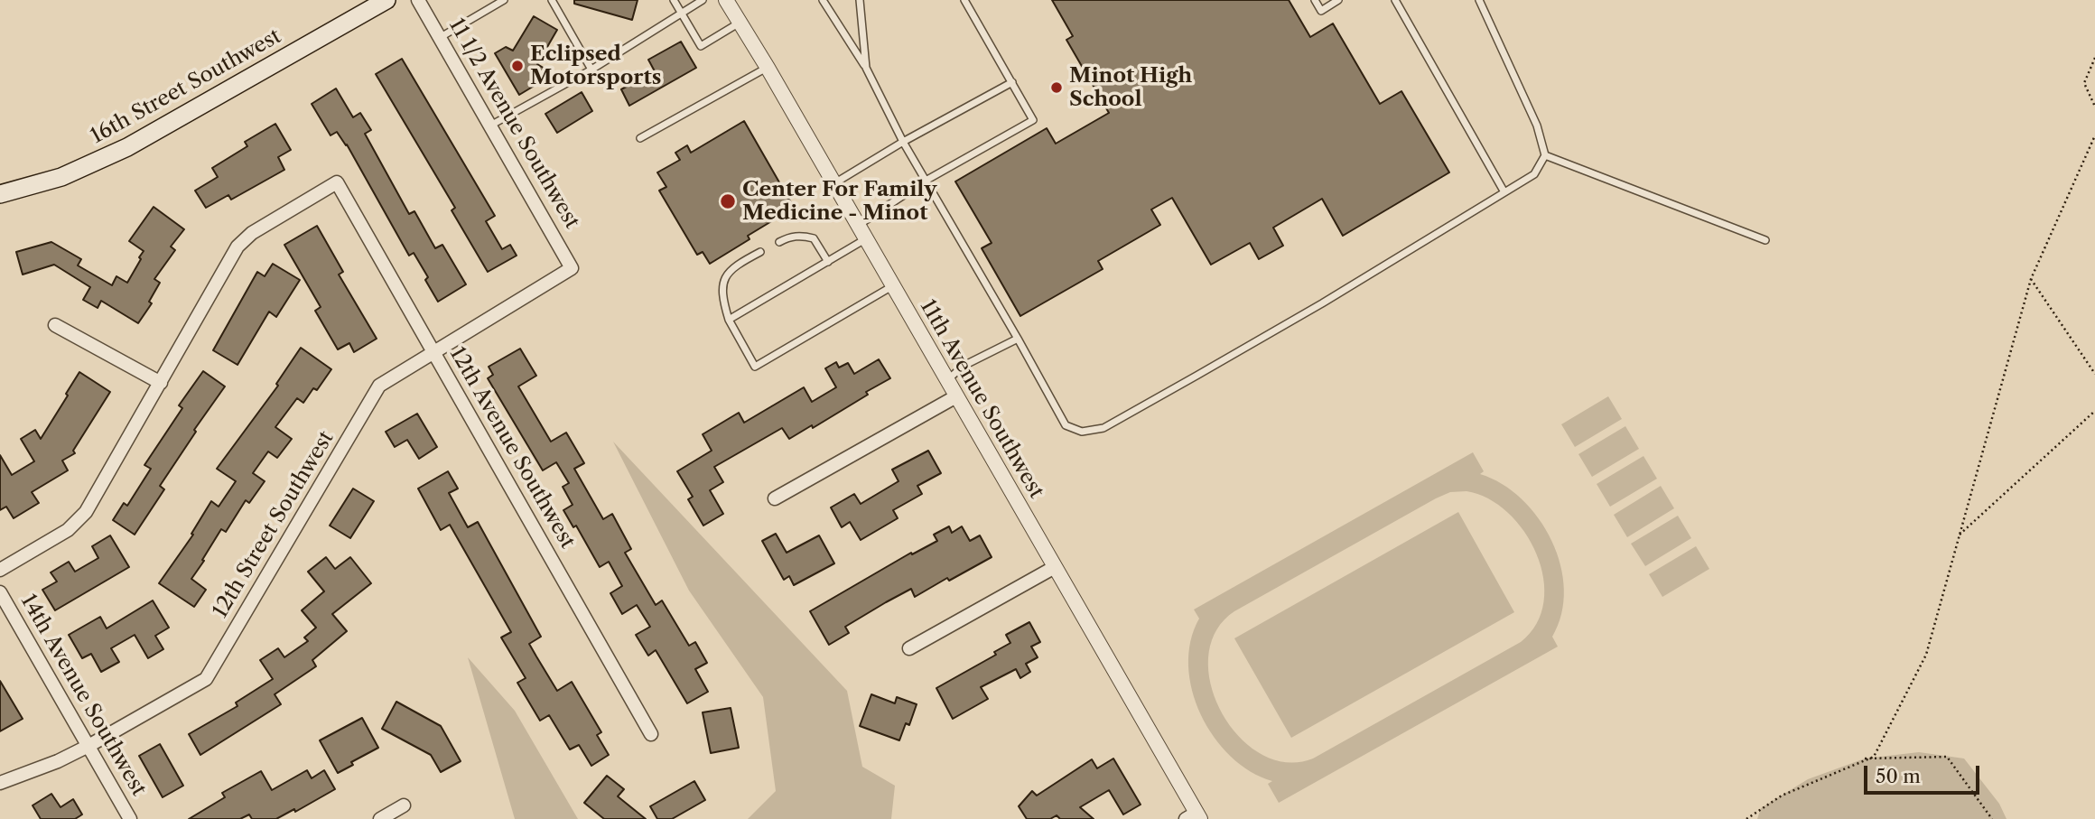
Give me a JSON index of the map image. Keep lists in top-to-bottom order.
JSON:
{
  "streets": {
    "main road": ["16th Street Southwest"],
    "street": [
      "11 1/2 Avenue Southwest",
      "11th Avenue Southwest",
      "12th Avenue Southwest",
      "12th Street Southwest",
      "14th Avenue Southwest"
    ]
  },
  "crossings": [
    ["11 1/2 Avenue Southwest", "12th Street Southwest"],
    ["12th Avenue Southwest", "12th Street Southwest"],
    ["12th Street Southwest", "14th Avenue Southwest"]
  ],
  "places": ["Eclipsed Motorsports", "Minot High School", "Center For Family Medicine - Minot"],
  "scale_bar": "50 m"
}
